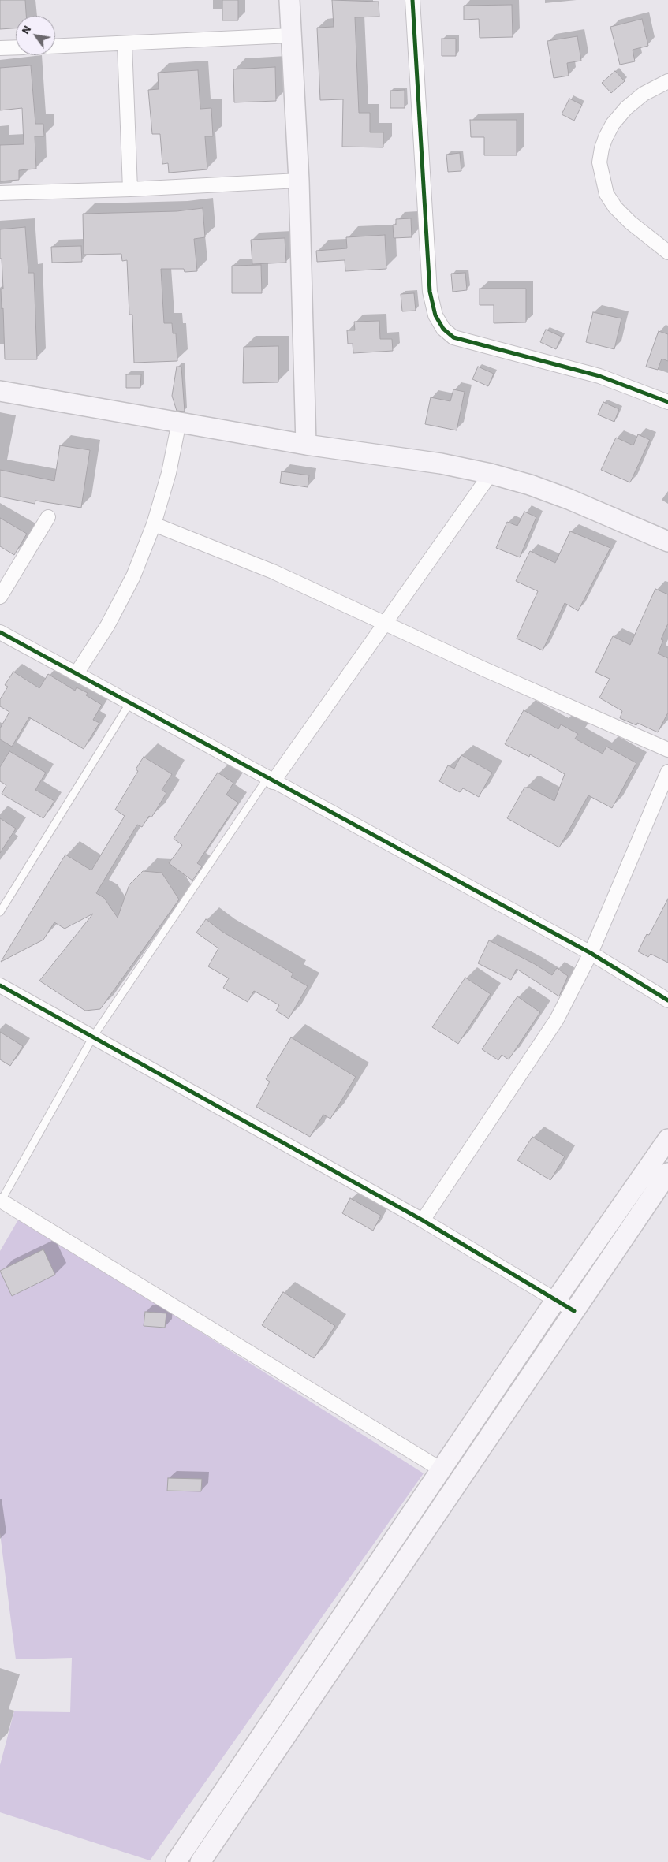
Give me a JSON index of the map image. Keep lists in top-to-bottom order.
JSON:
{
  "north": "top left"
}
